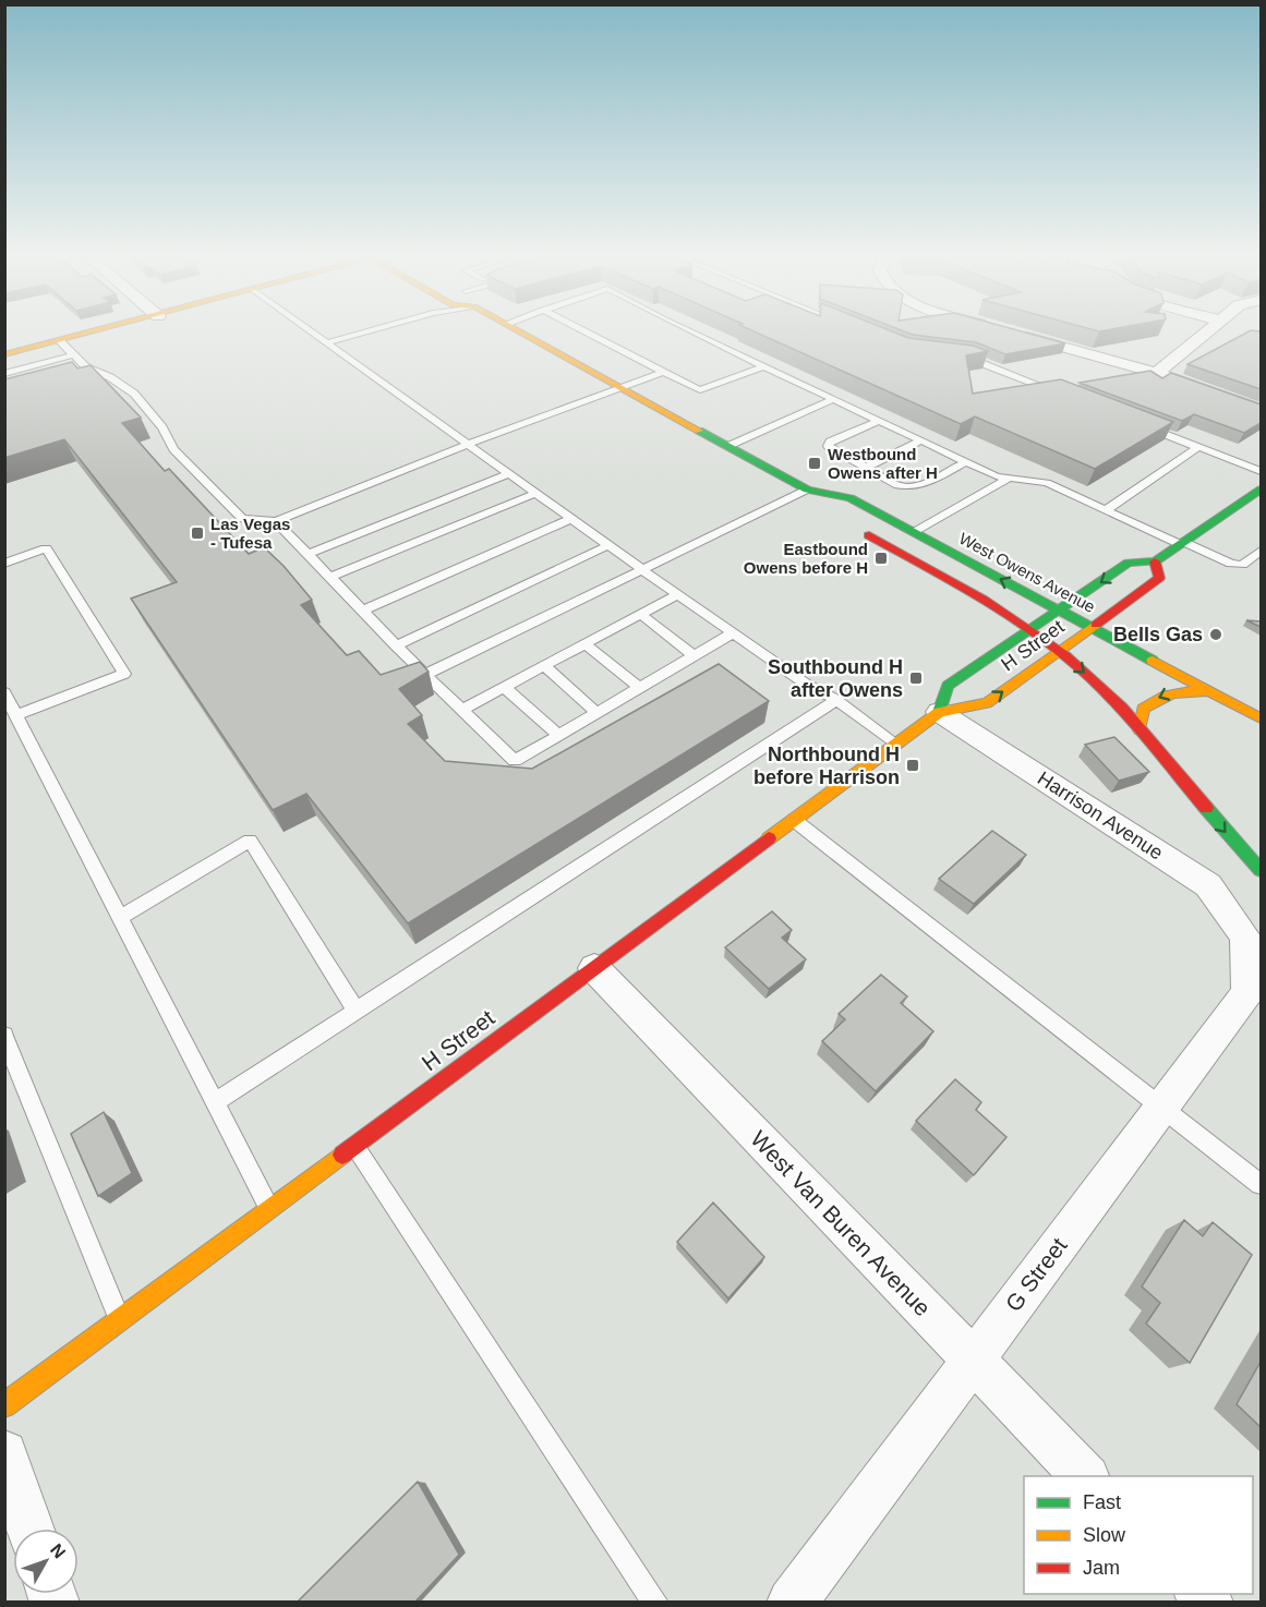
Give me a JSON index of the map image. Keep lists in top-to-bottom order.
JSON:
{
  "streets": {
    "main road": ["West Owens Avenue", "H Street"],
    "street": ["Harrison Avenue", "West Van Buren Avenue", "G Street"]
  },
  "crossings": [
    ["West Owens Avenue", "H Street"],
    ["H Street", "Harrison Avenue"],
    ["H Street", "West Van Buren Avenue"],
    ["Harrison Avenue", "G Street"],
    ["West Van Buren Avenue", "G Street"]
  ],
  "places": {
    "transit": [
      "Westbound Owens after H",
      "Las Vegas - Tufesa",
      "Eastbound Owens before H",
      "Southbound H after Owens",
      "Northbound H before Harrison"
    ],
    "other": ["Bells Gas"]
  },
  "legend": ["Fast", "Slow", "Jam"],
  "north": "top right"
}
